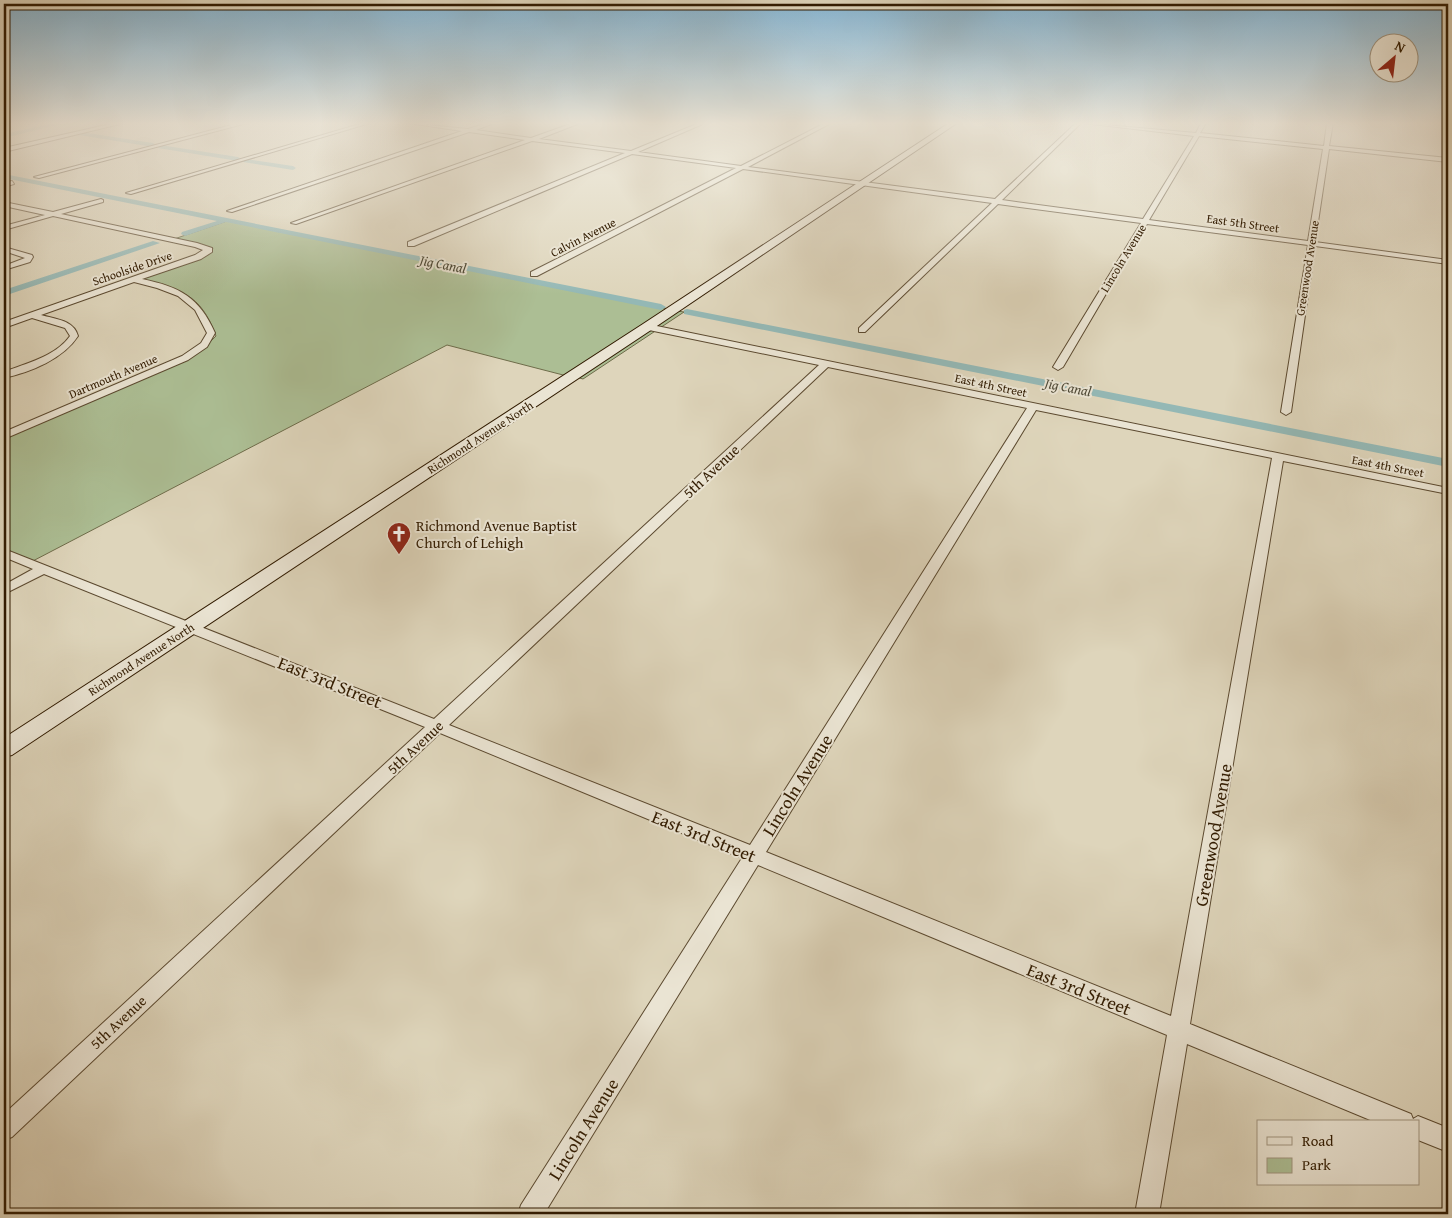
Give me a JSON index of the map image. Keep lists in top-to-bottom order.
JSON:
{
  "streets": {
    "street": [
      "East 5th Street",
      "Calvin Avenue",
      "Lincoln Avenue",
      "Schoolside Drive",
      "Greenwood Avenue",
      "Dartmouth Avenue",
      "East 4th Street",
      "Richmond Avenue North",
      "5th Avenue",
      "East 3rd Street"
    ]
  },
  "crossings": [
    ["East 5th Street", "Lincoln Avenue"],
    ["East 5th Street", "Greenwood Avenue"],
    ["East 5th Street", "Richmond Avenue North"],
    ["Lincoln Avenue", "East 4th Street"],
    ["Lincoln Avenue", "East 3rd Street"],
    ["Schoolside Drive", "Dartmouth Avenue"],
    ["Greenwood Avenue", "East 4th Street"],
    ["Greenwood Avenue", "East 3rd Street"],
    ["East 4th Street", "Richmond Avenue North"],
    ["East 4th Street", "5th Avenue"],
    ["Richmond Avenue North", "East 3rd Street"],
    ["5th Avenue", "East 3rd Street"]
  ],
  "water": ["Jig Canal"],
  "places": {
    "church": ["Richmond Avenue Baptist Church of Lehigh"]
  },
  "legend": ["Road", "Park"],
  "north": "top right"
}
